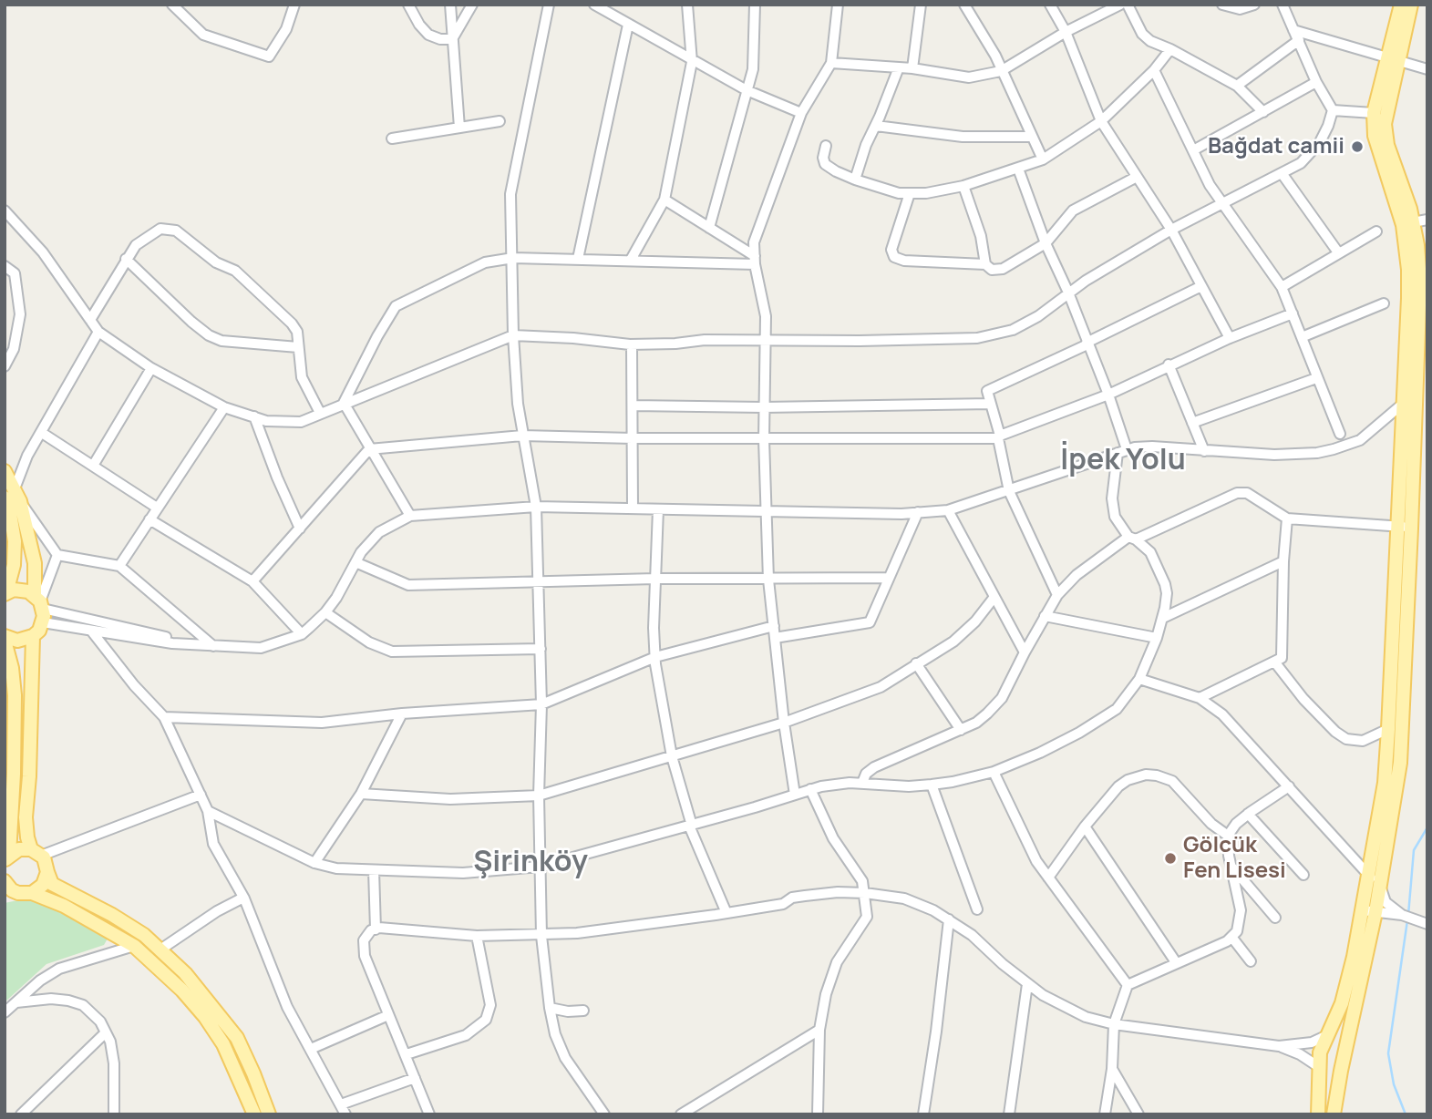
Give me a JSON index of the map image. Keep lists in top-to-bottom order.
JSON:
{
  "districts": ["İpek Yolu", "Şirinköy"],
  "places": ["Bağdat camii", "Gölcük Fen Lisesi"]
}
